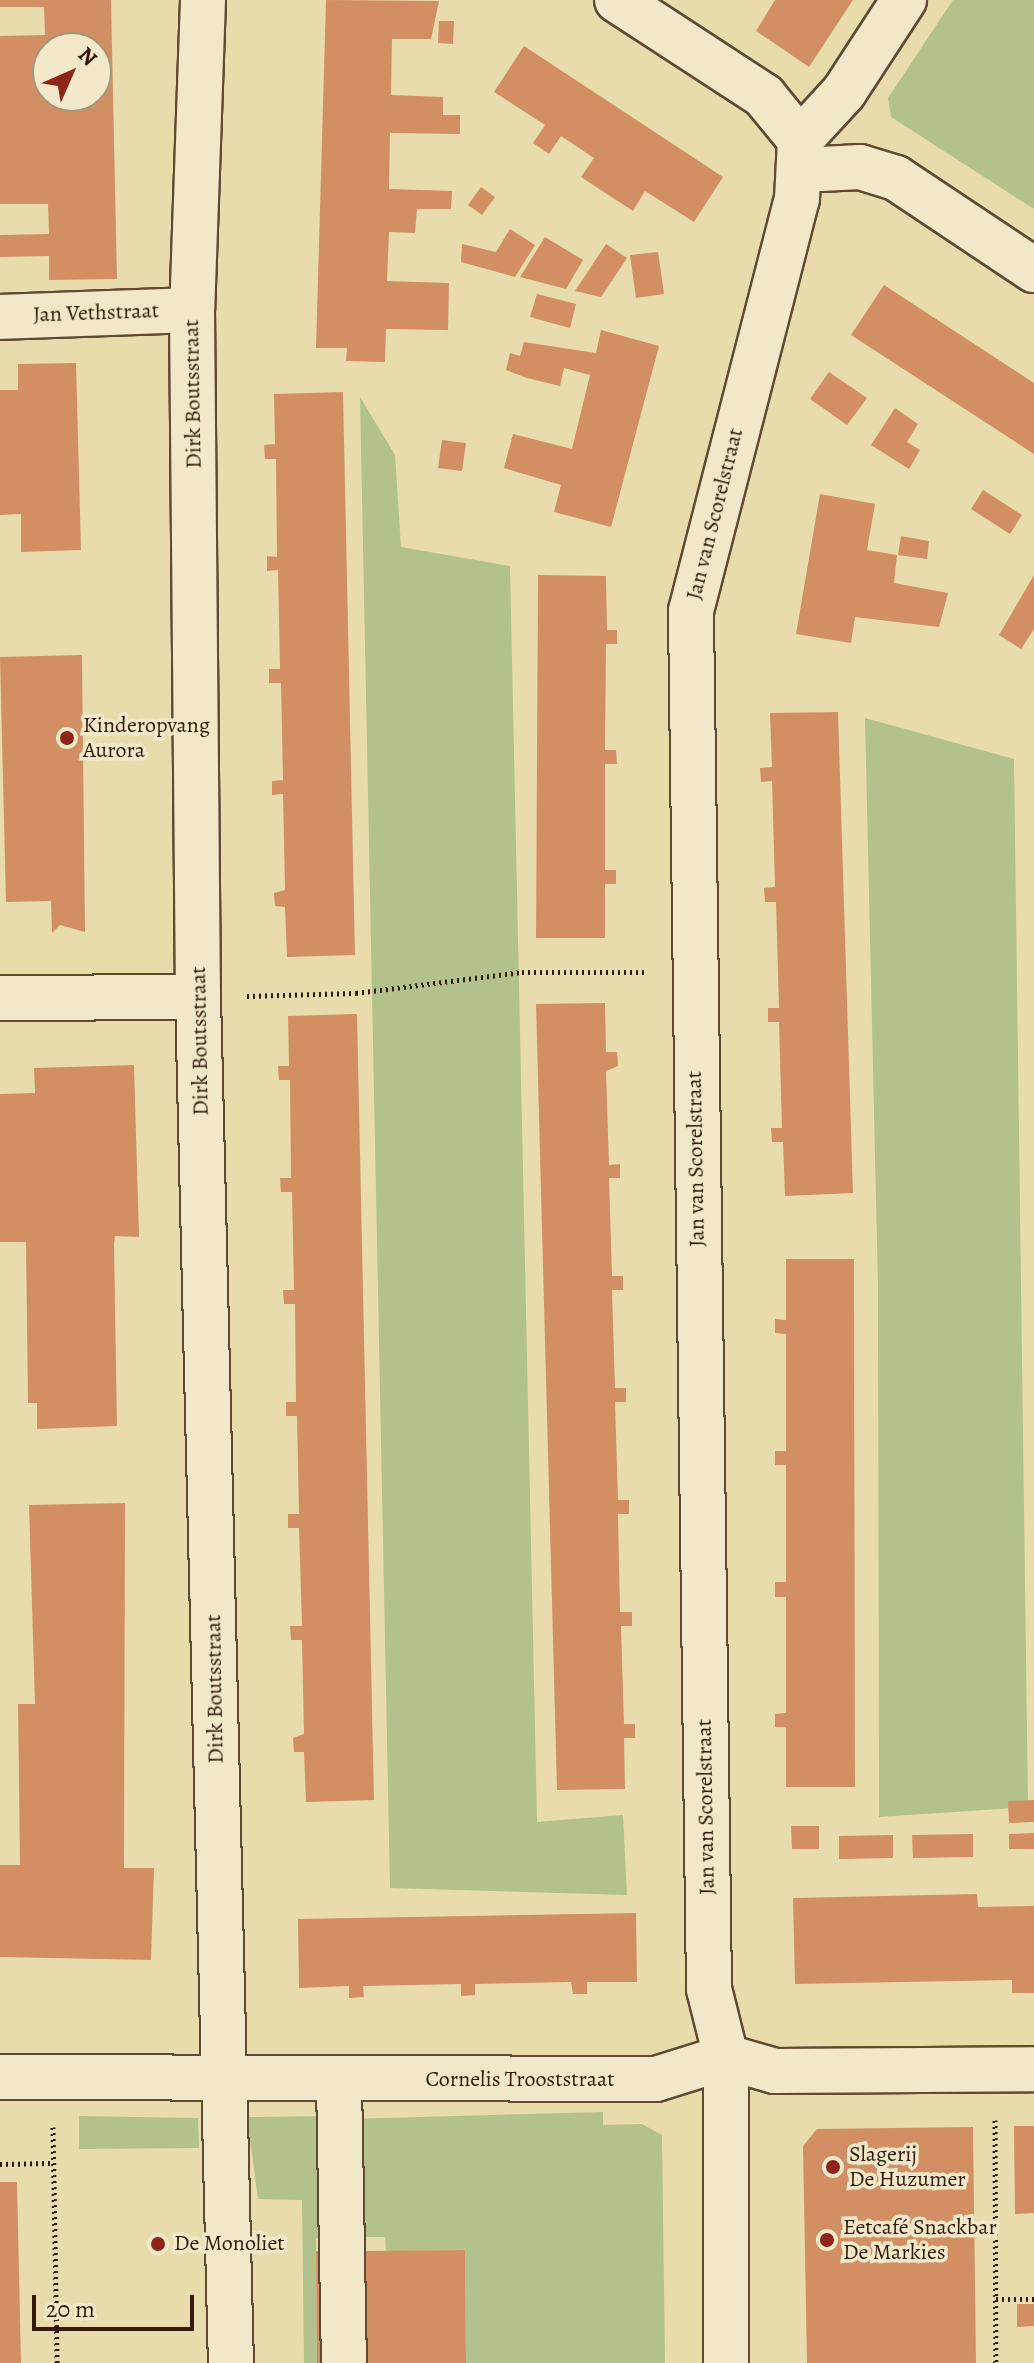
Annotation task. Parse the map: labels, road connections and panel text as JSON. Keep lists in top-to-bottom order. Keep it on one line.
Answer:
{"streets":{"street":["Jan Vethstraat","Dirk Boutsstraat","Jan van Scorelstraat","Cornelis Trooststraat"]},"crossings":[["Jan Vethstraat","Dirk Boutsstraat"],["Dirk Boutsstraat","Cornelis Trooststraat"],["Jan van Scorelstraat","Cornelis Trooststraat"]],"places":["Kinderopvang Aurora","Slagerij De Huzumer","Eetcafé Snackbar De Markies","De Monoliet"],"scale_bar":"20 m","north":"top right"}
